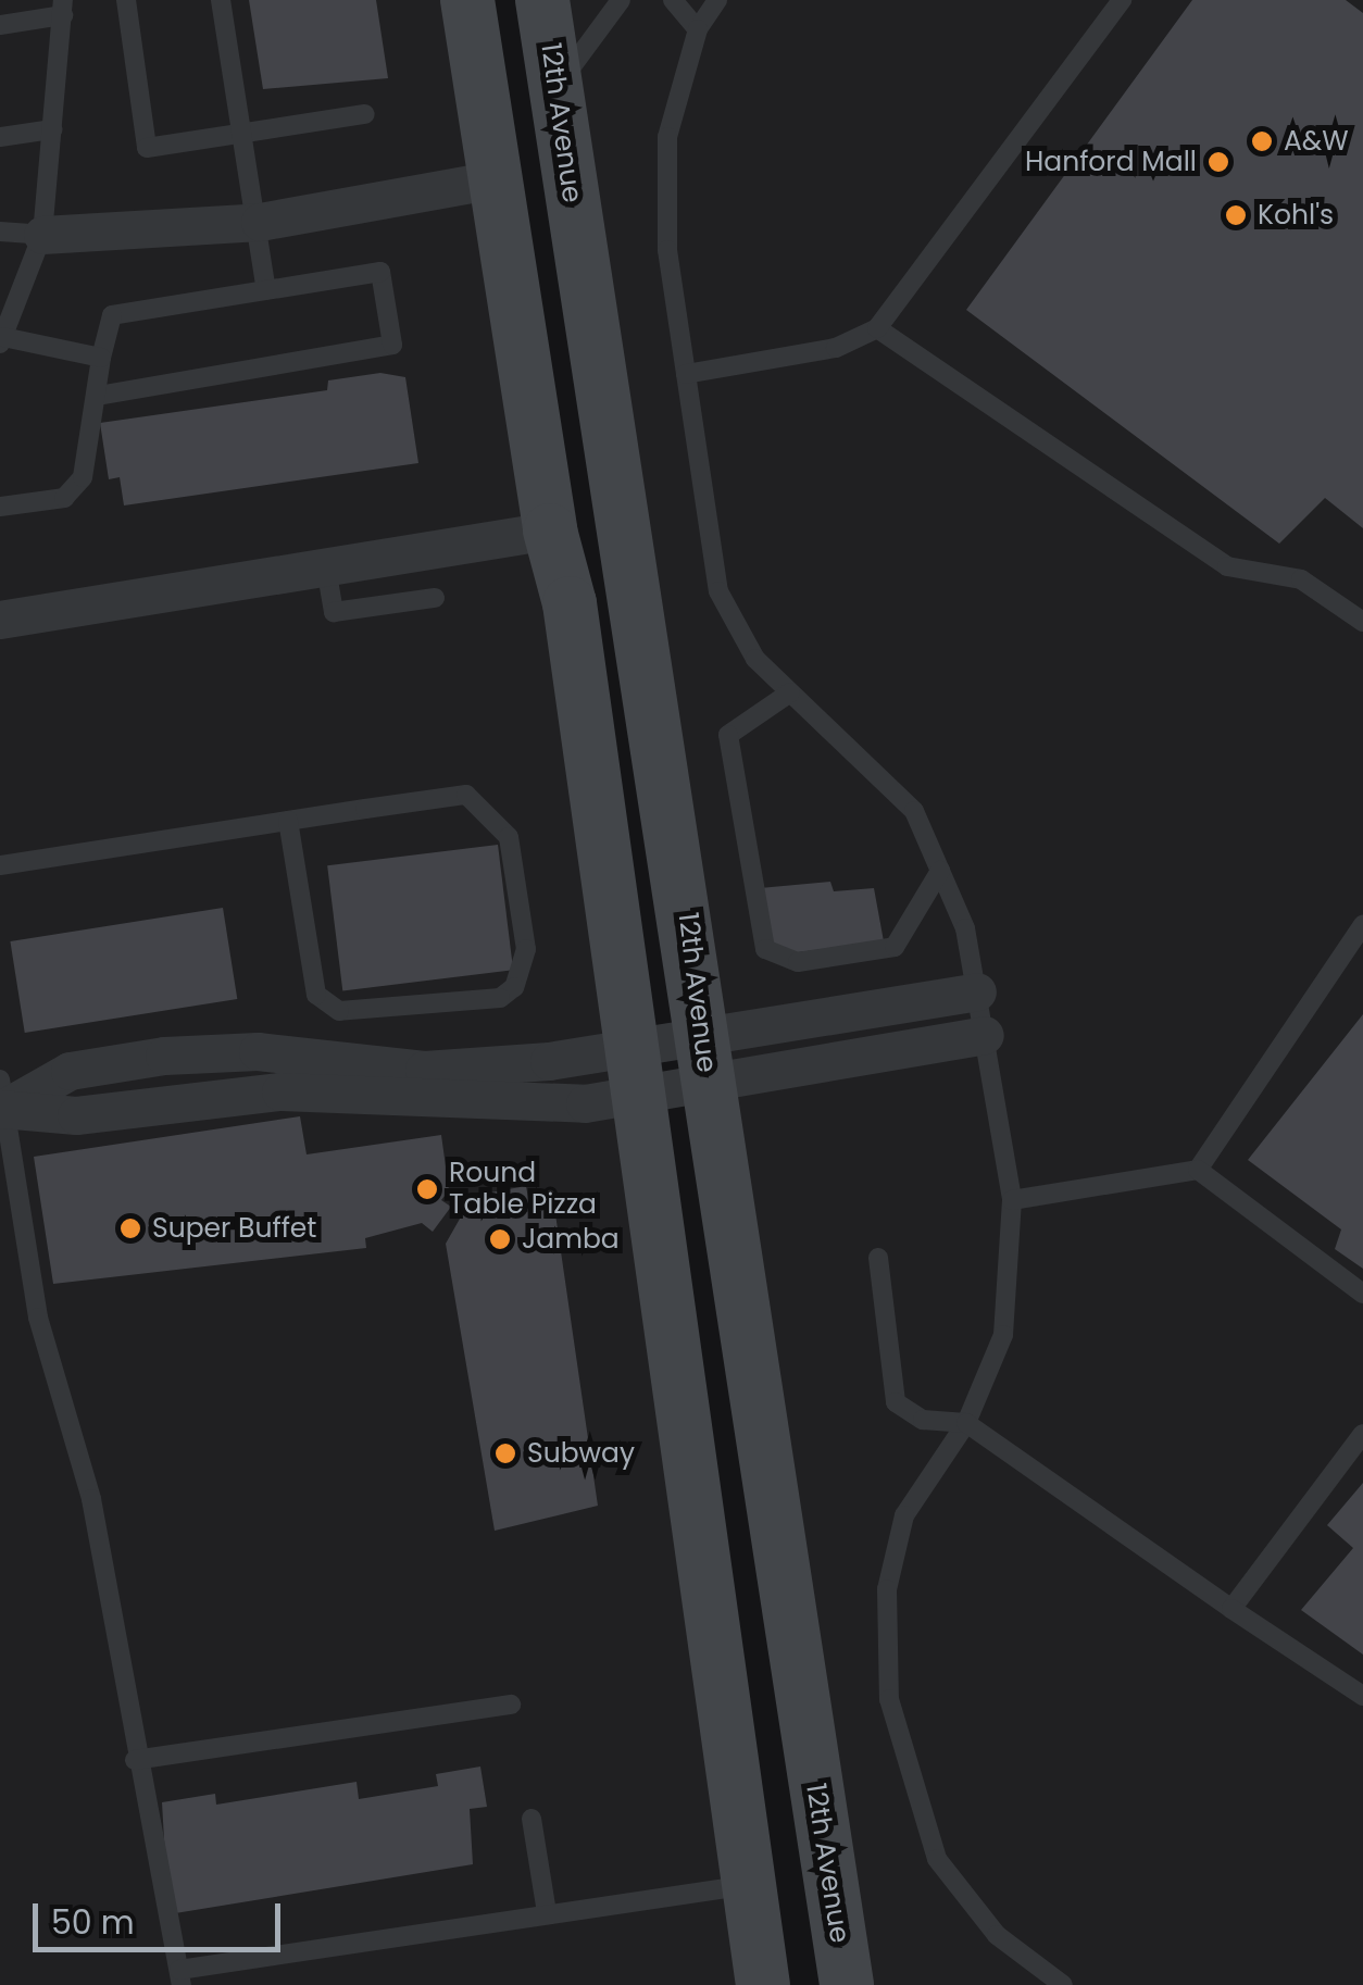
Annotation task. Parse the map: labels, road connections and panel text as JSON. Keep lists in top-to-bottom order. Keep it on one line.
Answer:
{"streets":{"main road":["12th Avenue"]},"places":["A&W","Hanford Mall","Kohl's","Round Table Pizza","Super Buffet","Jamba","Subway"],"scale_bar":"50 m"}
